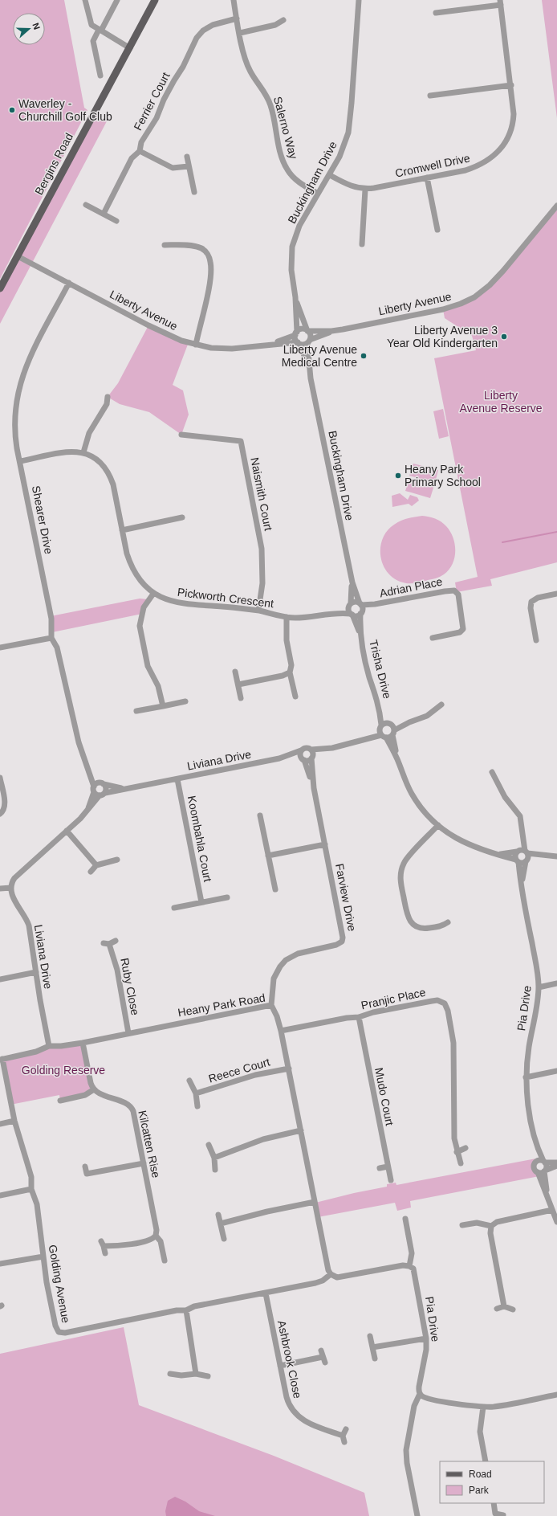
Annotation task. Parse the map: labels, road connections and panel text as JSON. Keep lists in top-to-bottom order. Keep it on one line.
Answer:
{"streets":{"main road":["Bergins Road"],"street":["Ferrier Court","Salerno Way","Cromwell Drive","Buckingham Drive","Liberty Avenue","Naismith Court","Shearer Drive","Adrian Place","Pickworth Crescent","Trisha Drive","Liviana Drive","Koombahla Court","Farview Drive","Ruby Close","Pranjic Place","Heany Park Road","Pia Drive","Reece Court","Mudo Court","Kilcatten Rise","Golding Avenue","Ashbrook Close"]},"crossings":[["Ferrier Court","Salerno Way"],["Salerno Way","Buckingham Drive"],["Bergins Road","Liberty Avenue"],["Cromwell Drive","Buckingham Drive"],["Buckingham Drive","Liberty Avenue"],["Buckingham Drive","Adrian Place"],["Buckingham Drive","Pickworth Crescent"],["Buckingham Drive","Trisha Drive"],["Liberty Avenue","Shearer Drive"],["Naismith Court","Pickworth Crescent"],["Shearer Drive","Liviana Drive"],["Adrian Place","Pickworth Crescent"],["Adrian Place","Trisha Drive"],["Pickworth Crescent","Trisha Drive"],["Liviana Drive","Koombahla Court"],["Liviana Drive","Farview Drive"],["Liviana Drive","Heany Park Road"],["Farview Drive","Heany Park Road"],["Ruby Close","Heany Park Road"],["Pranjic Place","Heany Park Road"],["Pranjic Place","Mudo Court"],["Heany Park Road","Reece Court"],["Heany Park Road","Golding Avenue"],["Golding Avenue","Ashbrook Close"]],"parks":["Liberty Avenue Reserve","Golding Reserve"],"places":["Waverley - Churchill Golf Club","Liberty Avenue 3 Year Old Kindergarten","Liberty Avenue Medical Centre","Heany Park Primary School"],"legend":["Road","Park"],"north":"right"}
